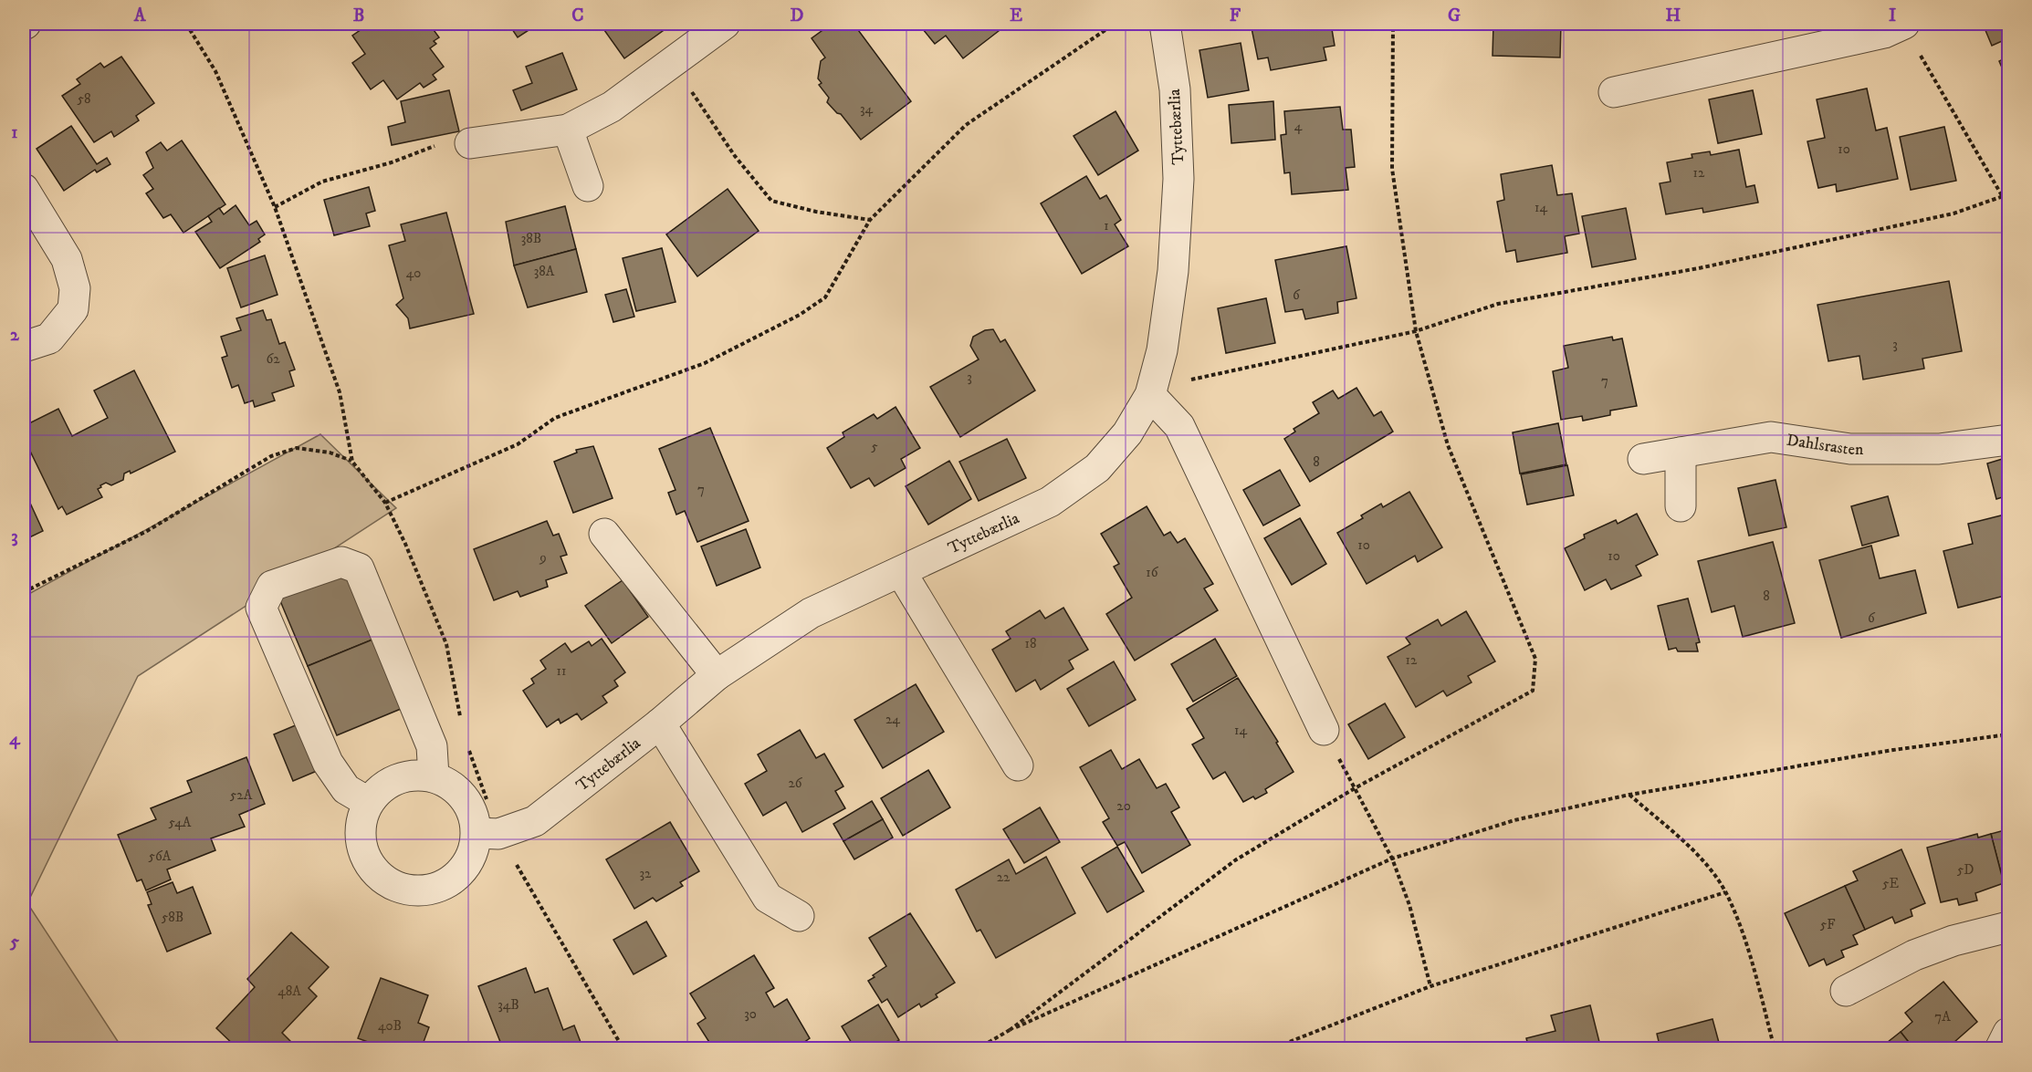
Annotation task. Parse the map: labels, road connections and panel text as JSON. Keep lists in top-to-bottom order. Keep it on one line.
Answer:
{"streets":{"street":["Tyttebærlia","Dahlsrasten"]},"house_numbers":["58","34","4","10","12","14","1","38B","38A","40","6","3","62","3","7","5","8","7","10","10","9","16","8","6","18","12","11","24","14","26","52A","20","54A","56A","5D","32","22","5E","58B","5F","48A","34B","30","7A","40B"],"grid":{"columns":["A","B","C","D","E","F","G","H","I"],"rows":["1","2","3","4","5"]}}
